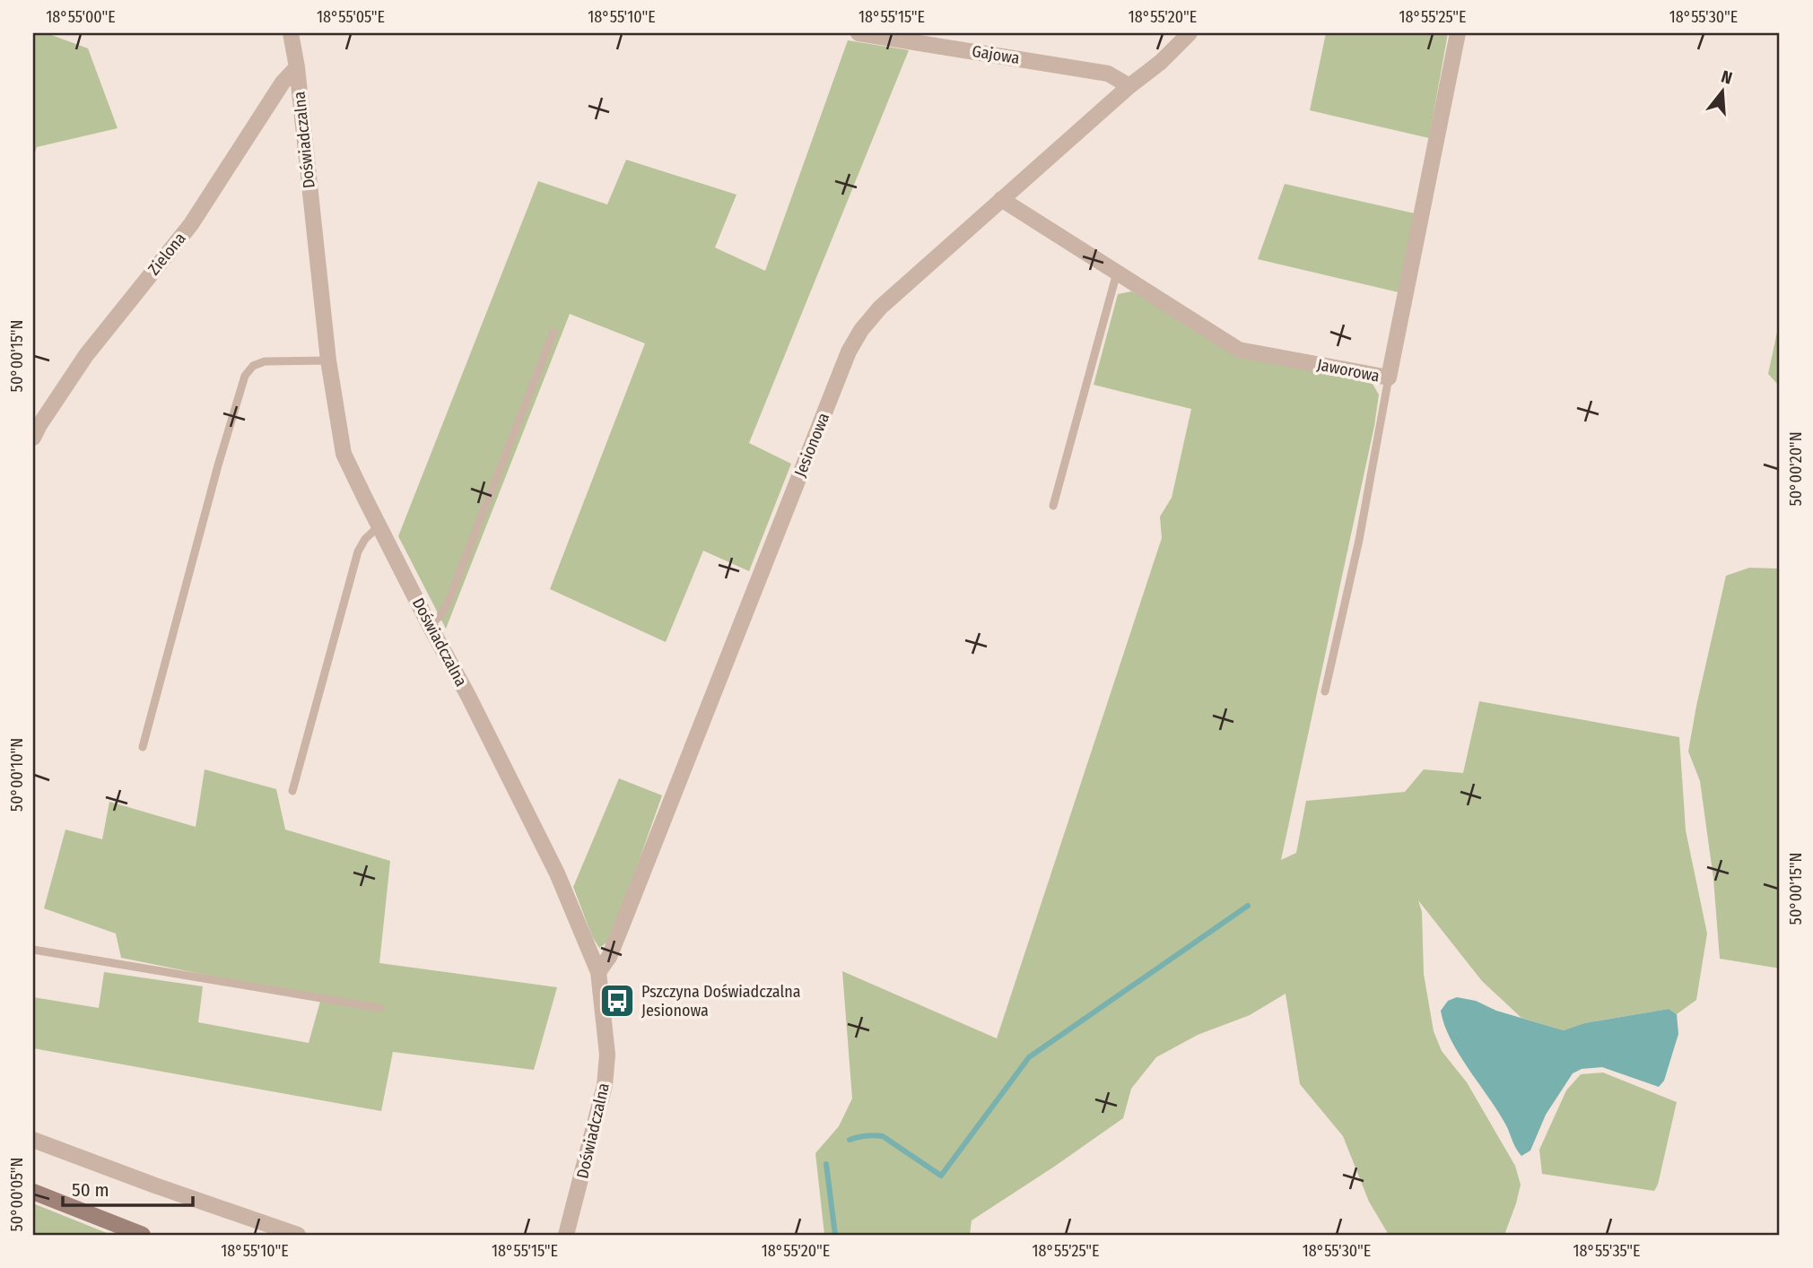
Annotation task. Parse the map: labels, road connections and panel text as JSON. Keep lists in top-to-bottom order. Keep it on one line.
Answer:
{"streets":{"street":["Gajowa","Doświadczalna","Zielona","Jaworowa","Jesionowa"]},"crossings":[["Gajowa","Jesionowa"],["Doświadczalna","Zielona"],["Doświadczalna","Jesionowa"],["Jaworowa","Jesionowa"]],"places":{"bus stop":["Pszczyna Doświadczalna Jesionowa"]},"scale_bar":"50 m","north":"top","coordinates":["18°55'00\"E","18°55'05\"E","18°55'10\"E","18°55'15\"E","18°55'20\"E","18°55'25\"E","18°55'30\"E","50°00'15\"N","50°00'20\"N","50°00'10\"N","50°00'05\"N","18°55'35\"E"]}
